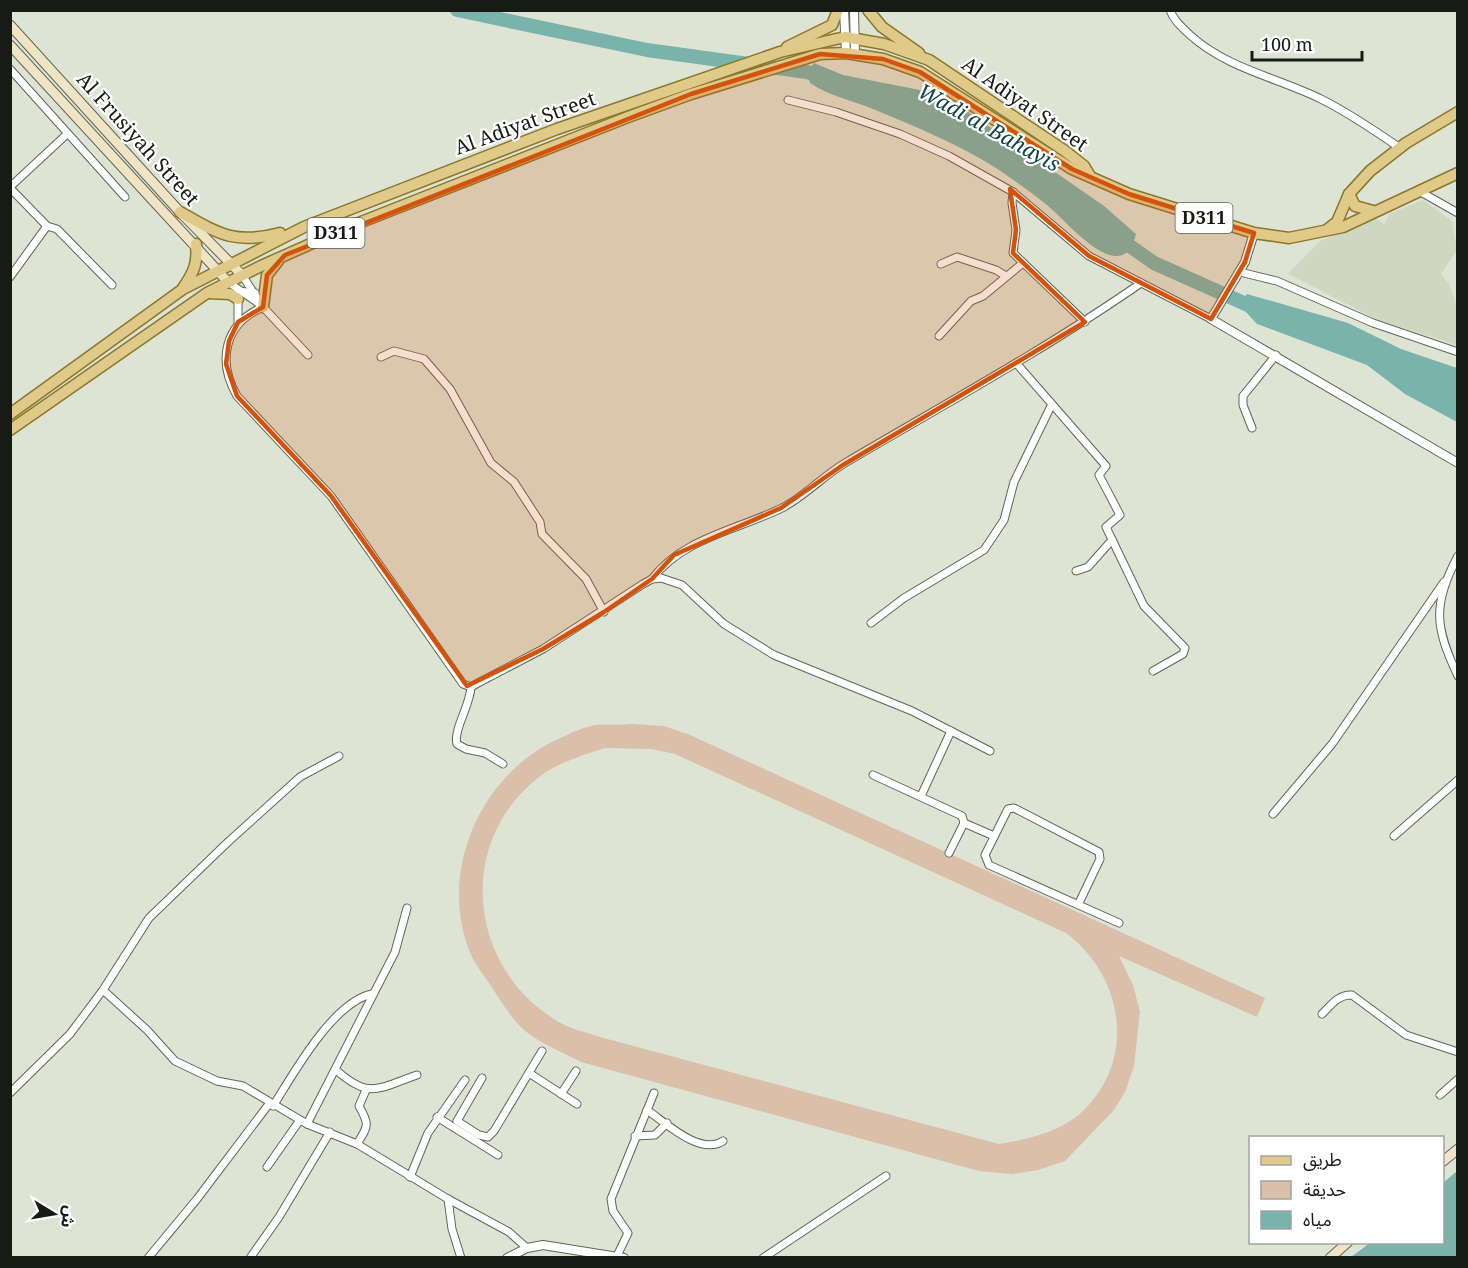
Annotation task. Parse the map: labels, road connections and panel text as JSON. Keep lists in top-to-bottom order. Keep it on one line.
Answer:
{"streets":{"main road":["Al Adiyat Street","Al Frusiyah Street","D311"]},"crossings":[["Al Adiyat Street","Al Frusiyah Street"],["Al Adiyat Street","D311"]],"water":["Wadi al Bahayis"],"legend":["طريق","حديقة","مياه"],"scale_bar":"100 m","north":"right"}
